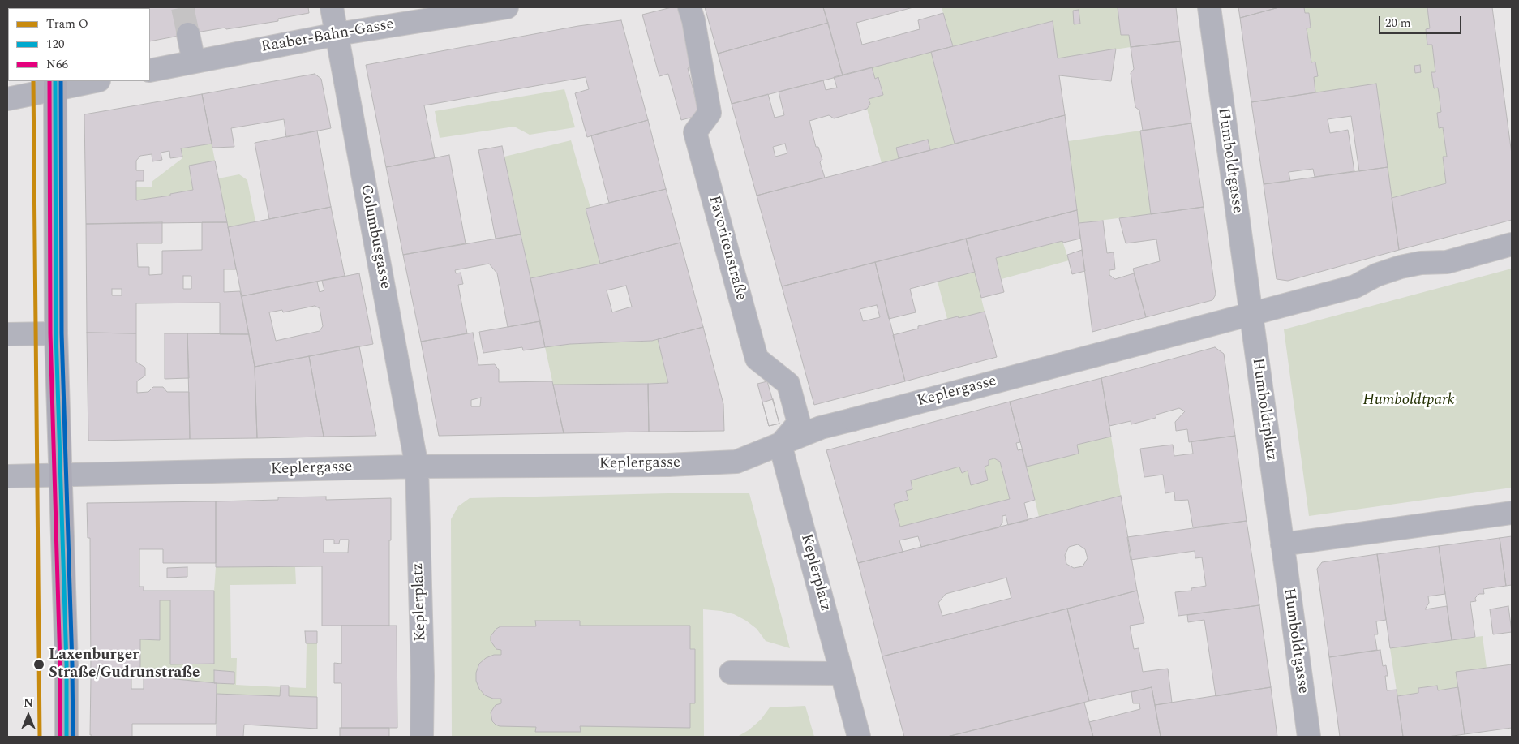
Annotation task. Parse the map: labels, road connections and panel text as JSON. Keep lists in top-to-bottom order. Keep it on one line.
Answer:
{"streets":{"street":["Raaber-Bahn-Gasse","Humboldtgasse","Columbusgasse","Favoritenstraße","Keplergasse","Humboldtplatz","Keplerplatz"]},"crossings":[["Raaber-Bahn-Gasse","Columbusgasse"],["Humboldtgasse","Keplergasse"],["Humboldtgasse","Humboldtplatz"],["Columbusgasse","Keplergasse"],["Columbusgasse","Keplerplatz"],["Favoritenstraße","Keplergasse"],["Favoritenstraße","Keplerplatz"],["Keplergasse","Humboldtplatz"],["Keplergasse","Keplerplatz"]],"parks":["Humboldtpark"],"places":["Laxenburger Straße/Gudrunstraße"],"lines":["tram line O","transit line 120","transit line N66"],"legend":["Tram O","120","N66"],"scale_bar":"20 m","north":"top"}
